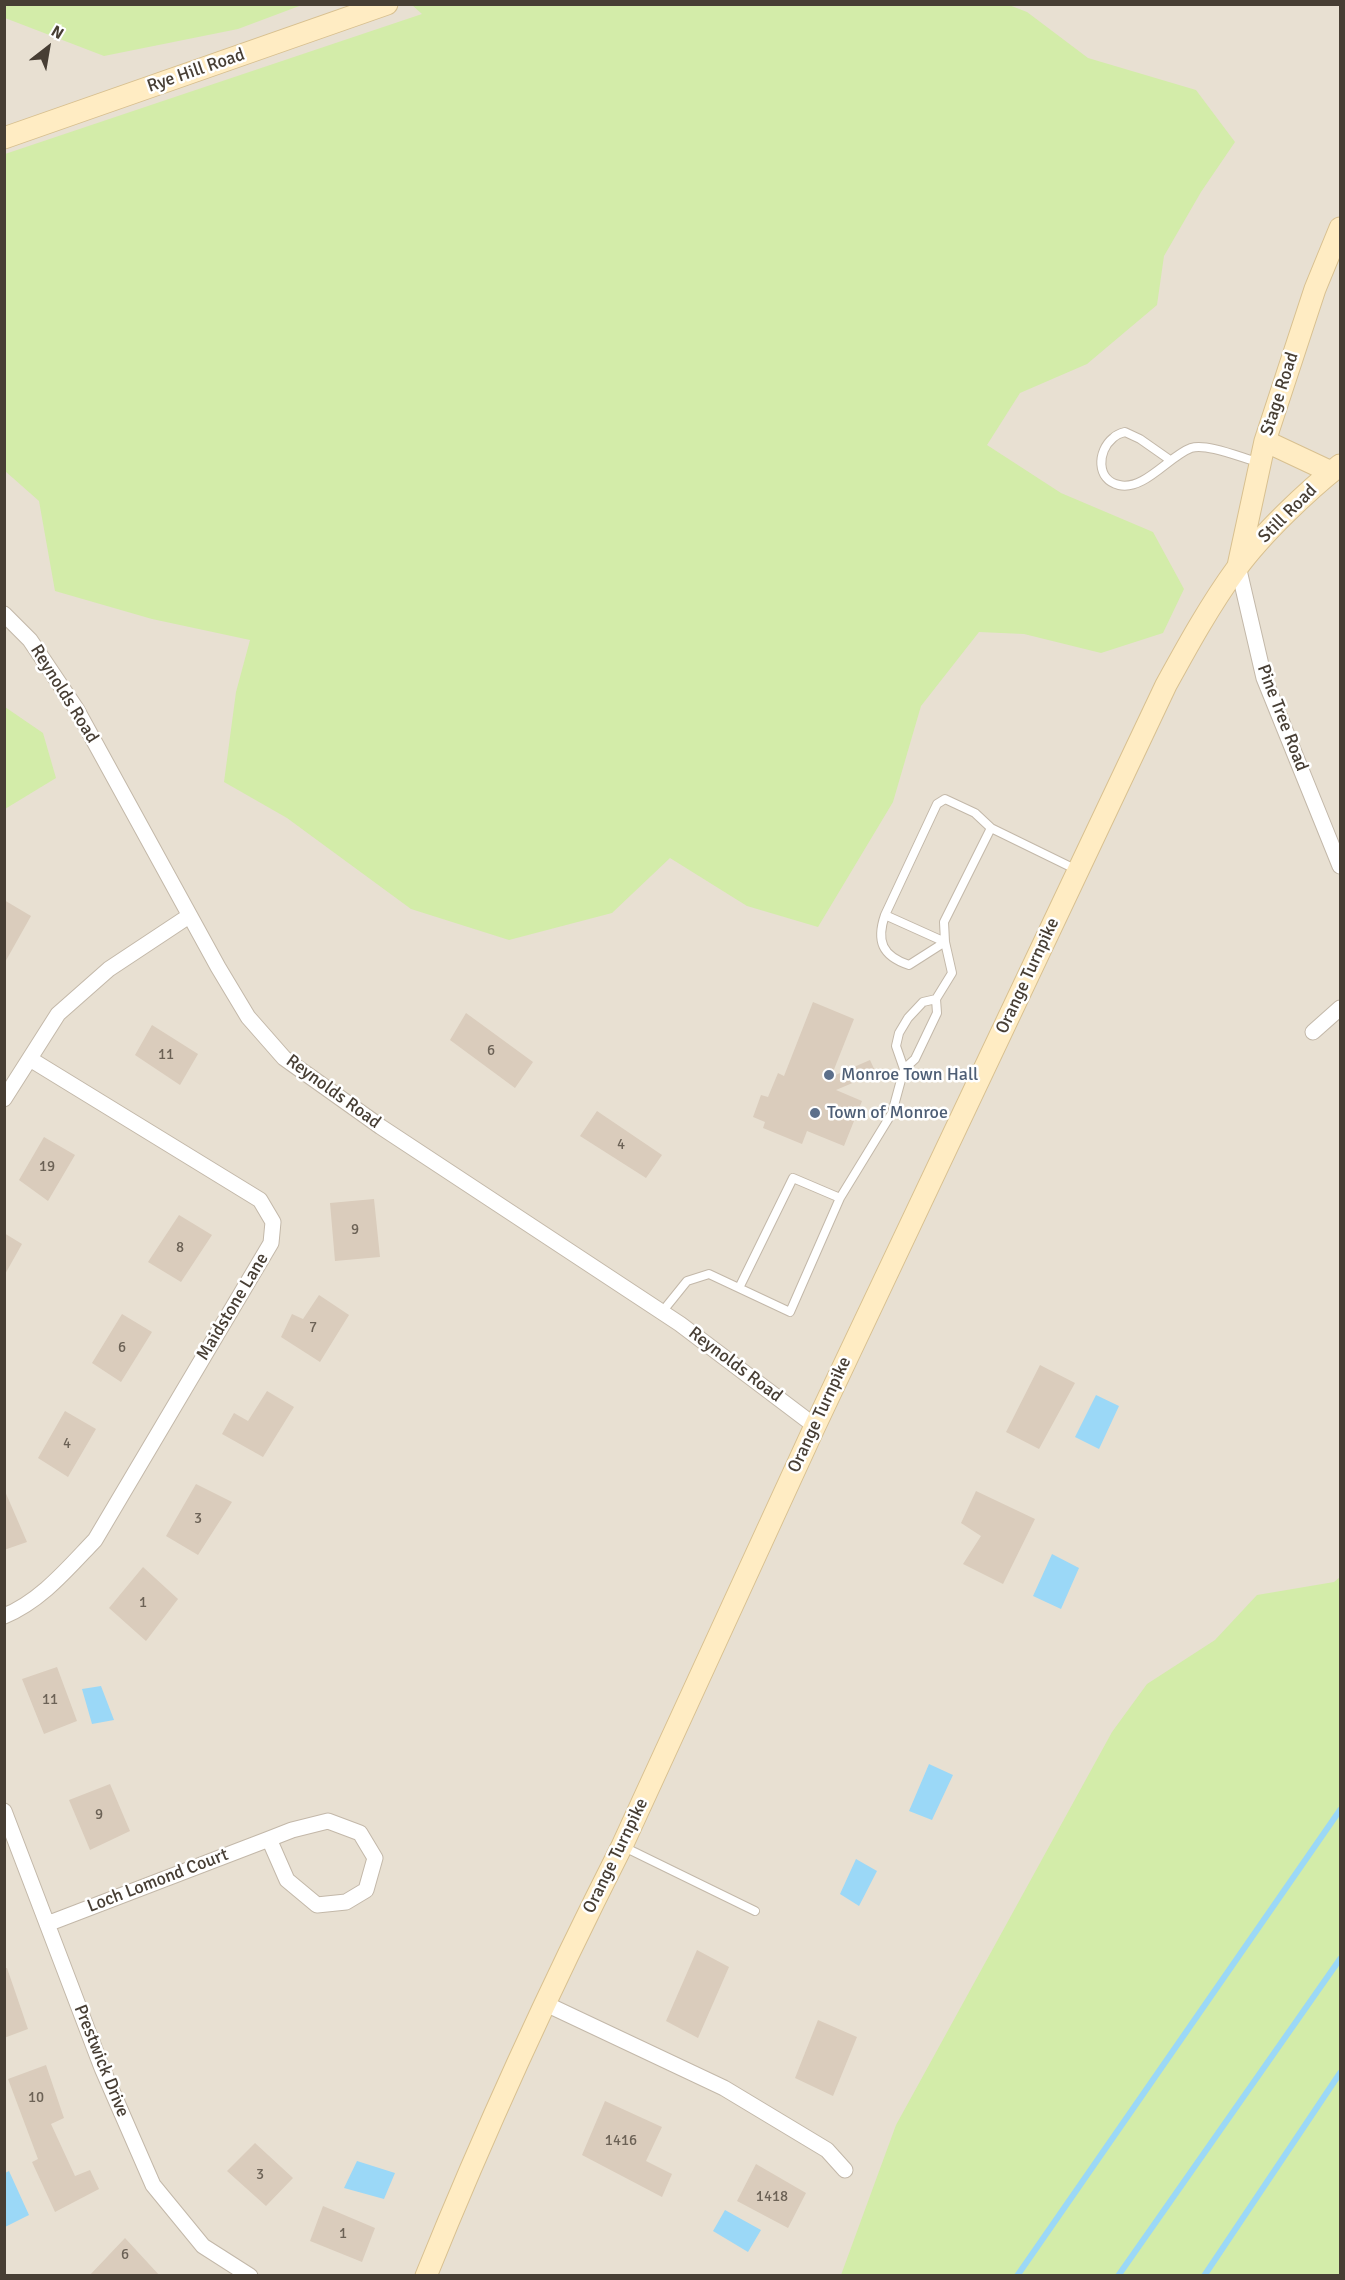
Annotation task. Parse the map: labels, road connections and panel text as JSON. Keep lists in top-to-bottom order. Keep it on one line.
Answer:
{"streets":{"main road":["Rye Hill Road","Stage Road","Still Road","Orange Turnpike"],"street":["Reynolds Road","Pine Tree Road","Maidstone Lane","Loch Lomond Court","Prestwick Drive"]},"crossings":[["Stage Road","Still Road"],["Stage Road","Pine Tree Road"],["Stage Road","Orange Turnpike"],["Still Road","Pine Tree Road"],["Still Road","Orange Turnpike"],["Reynolds Road","Orange Turnpike"],["Pine Tree Road","Orange Turnpike"],["Loch Lomond Court","Prestwick Drive"]],"places":["Monroe Town Hall","Town of Monroe"],"house_numbers":["6","11","4","19","9","8","7","6","4","3","1","11","9","10","1416","3","1418","1","6"],"north":"top right"}
